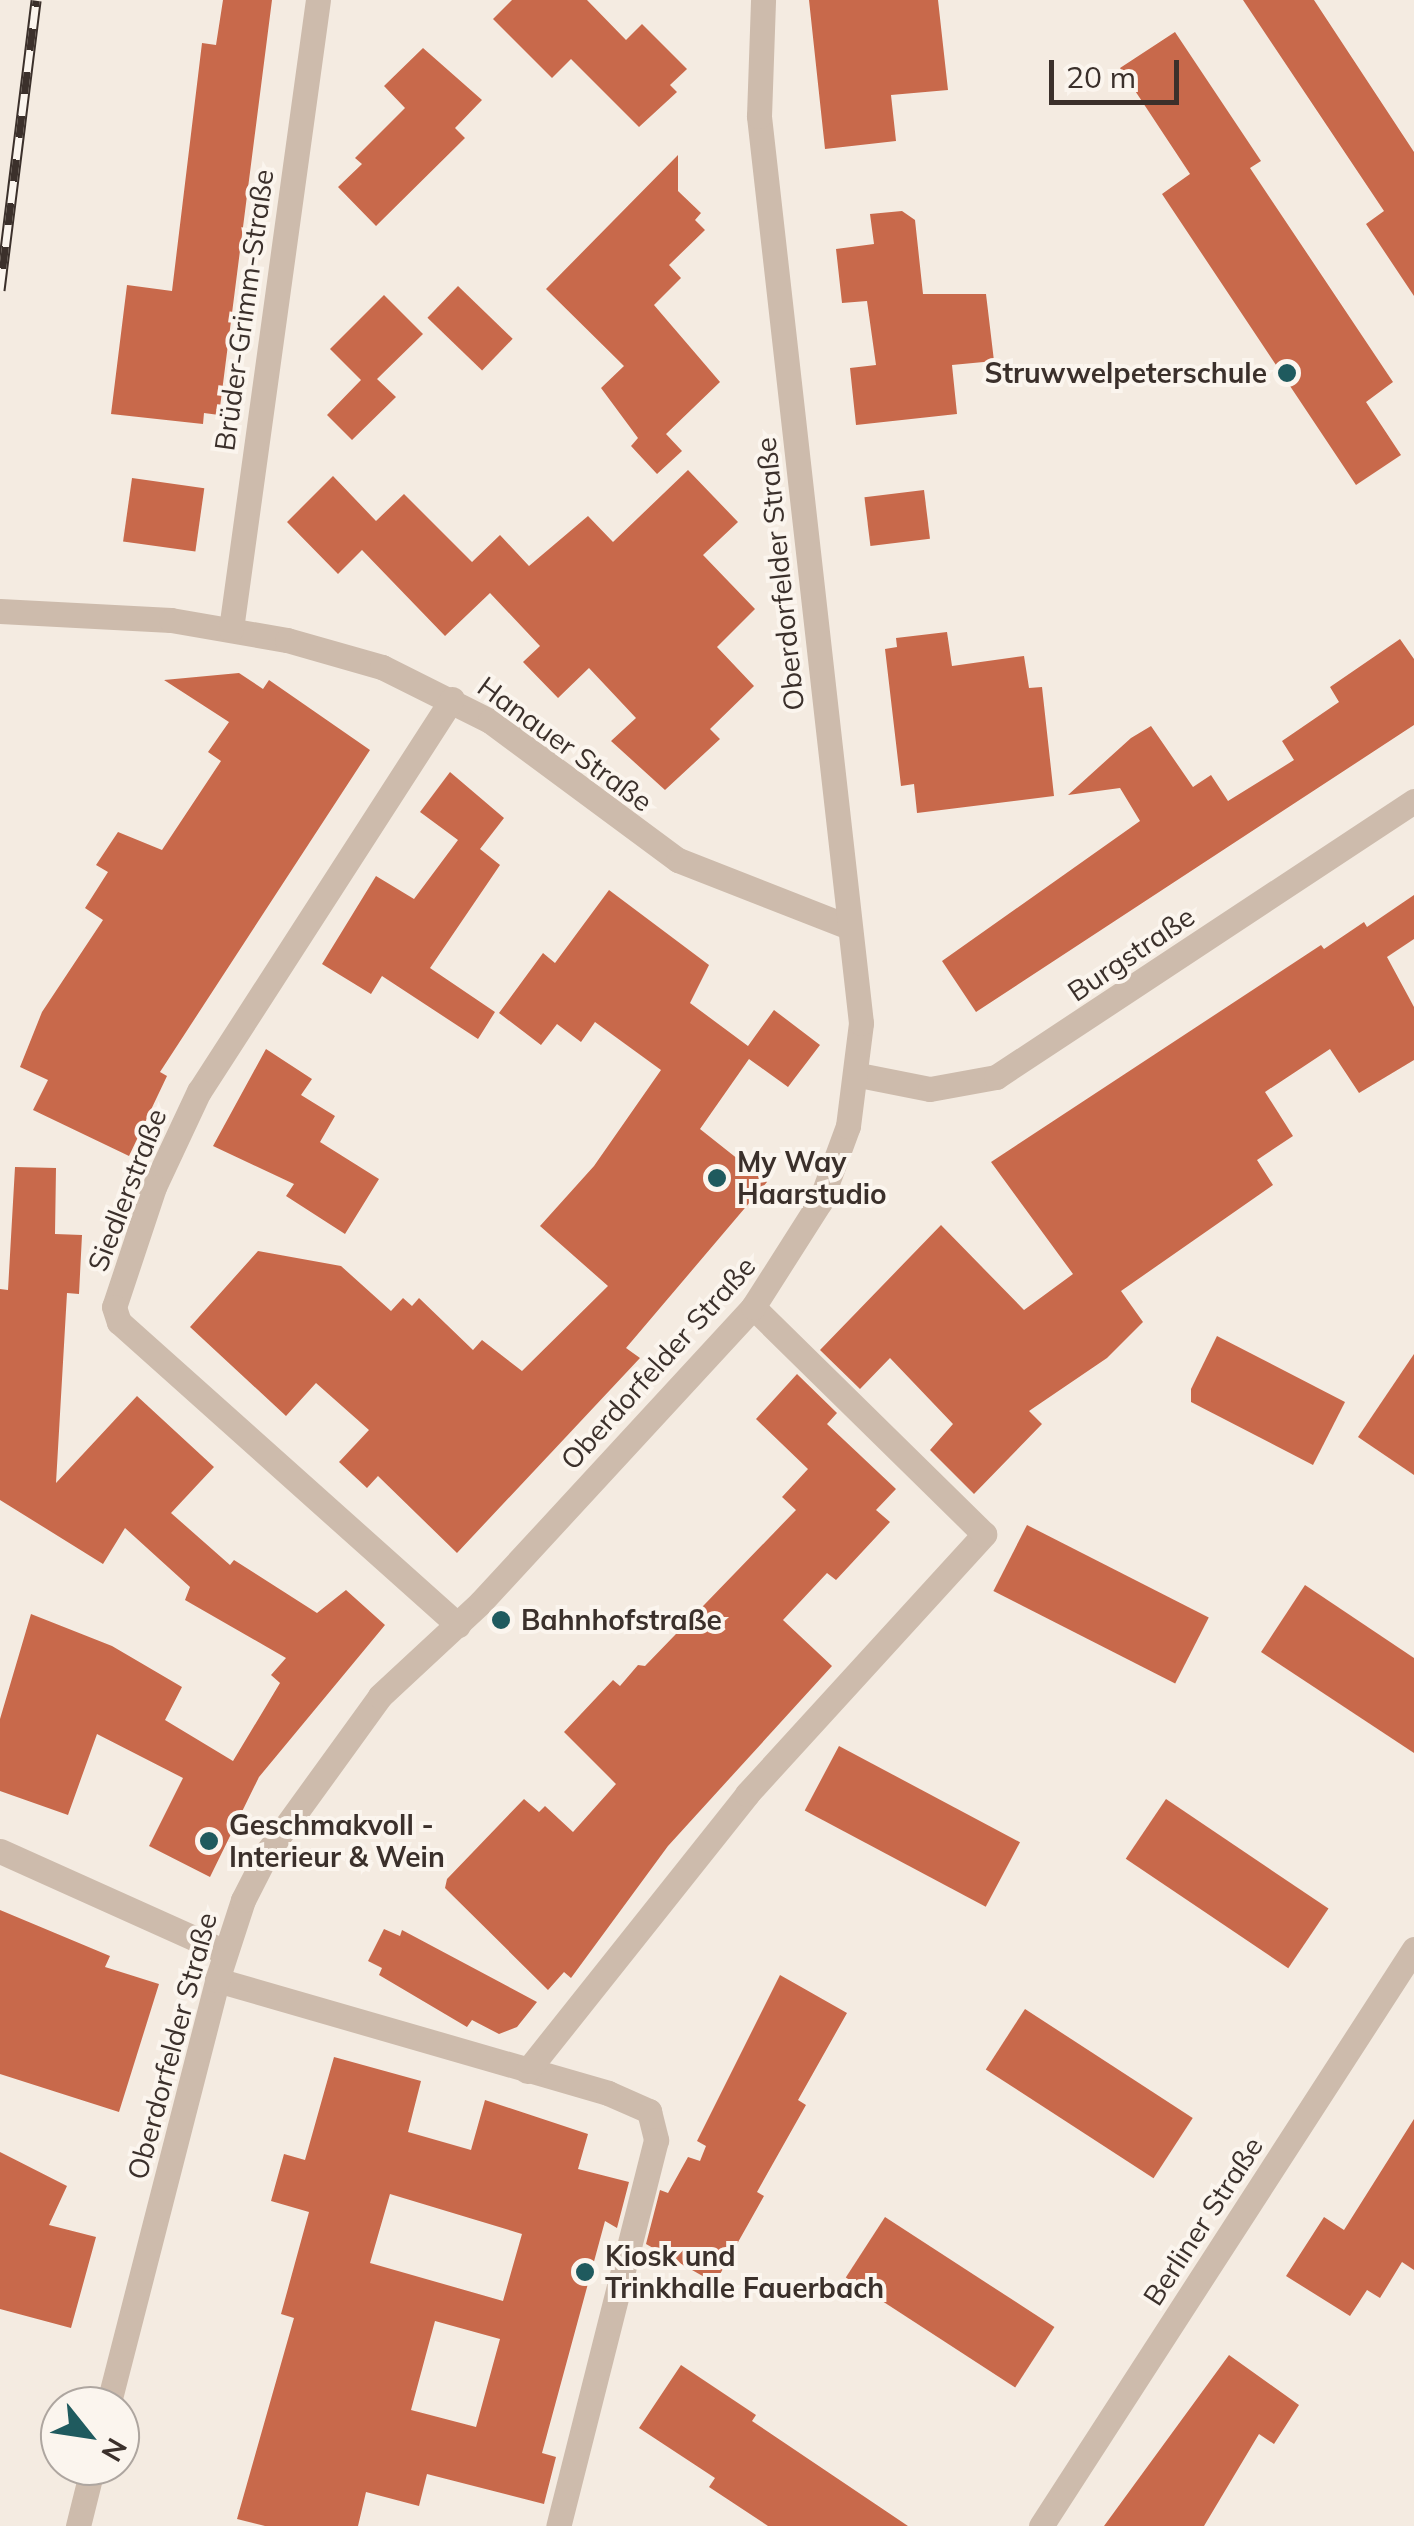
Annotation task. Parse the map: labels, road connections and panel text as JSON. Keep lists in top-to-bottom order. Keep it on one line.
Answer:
{"streets":{"street":["Brüder-Grimm-Straße","Oberdorfelder Straße","Hanauer Straße","Burgstraße","Siedlerstraße","Berliner Straße"]},"crossings":[["Brüder-Grimm-Straße","Hanauer Straße"],["Oberdorfelder Straße","Hanauer Straße"],["Oberdorfelder Straße","Burgstraße"],["Oberdorfelder Straße","Siedlerstraße"],["Hanauer Straße","Siedlerstraße"]],"places":["Struwwelpeterschule","My Way Haarstudio","Bahnhofstraße","Geschmakvoll - Interieur & Wein","Kiosk und Trinkhalle Fauerbach"],"scale_bar":"20 m","north":"bottom right"}
